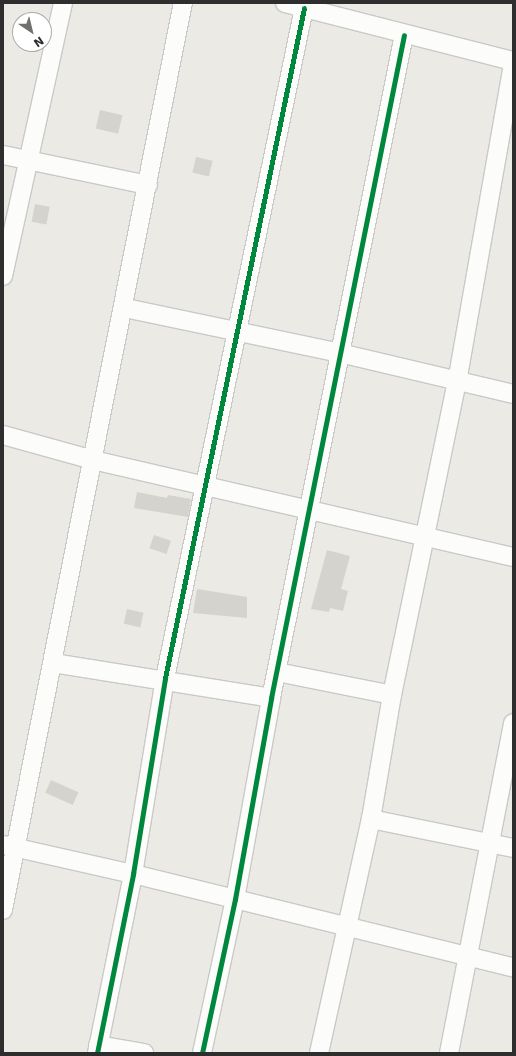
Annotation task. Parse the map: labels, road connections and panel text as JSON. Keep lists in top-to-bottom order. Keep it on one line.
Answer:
{"north":"bottom right"}
